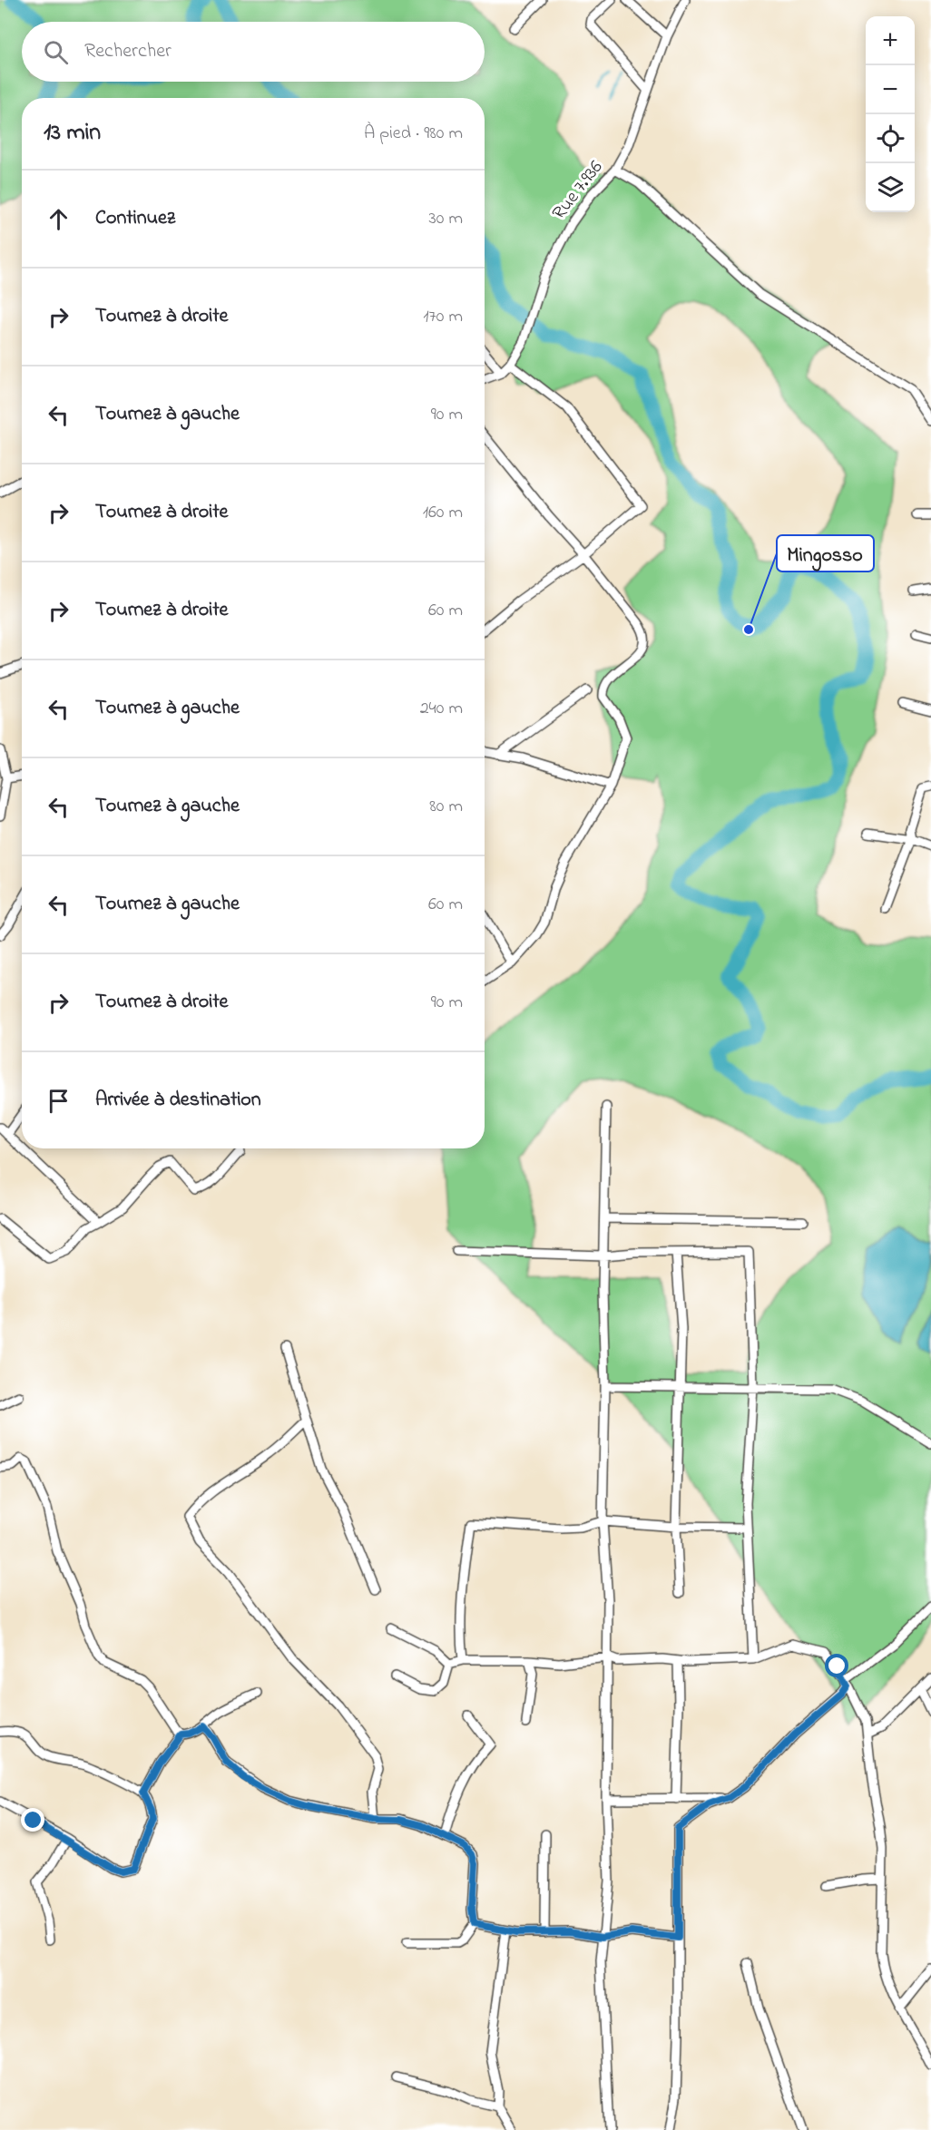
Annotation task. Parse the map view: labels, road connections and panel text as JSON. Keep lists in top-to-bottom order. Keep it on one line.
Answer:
{"streets":{"street":["Rue 7.936"]},"places":["Mingosso"],"page":{"map_buttons":["+","−"],"search":"Rechercher","heading":["13 min","À pied · 980 m"],"list":[["Continuez","30 m"],["Tournez à droite","170 m"],["Tournez à gauche","90 m"],["Tournez à droite","160 m"],["Tournez à droite","60 m"],["Tournez à gauche","240 m"],["Tournez à gauche","80 m"],["Tournez à gauche","60 m"],["Tournez à droite","90 m"],"Arrivée à destination"]}}
